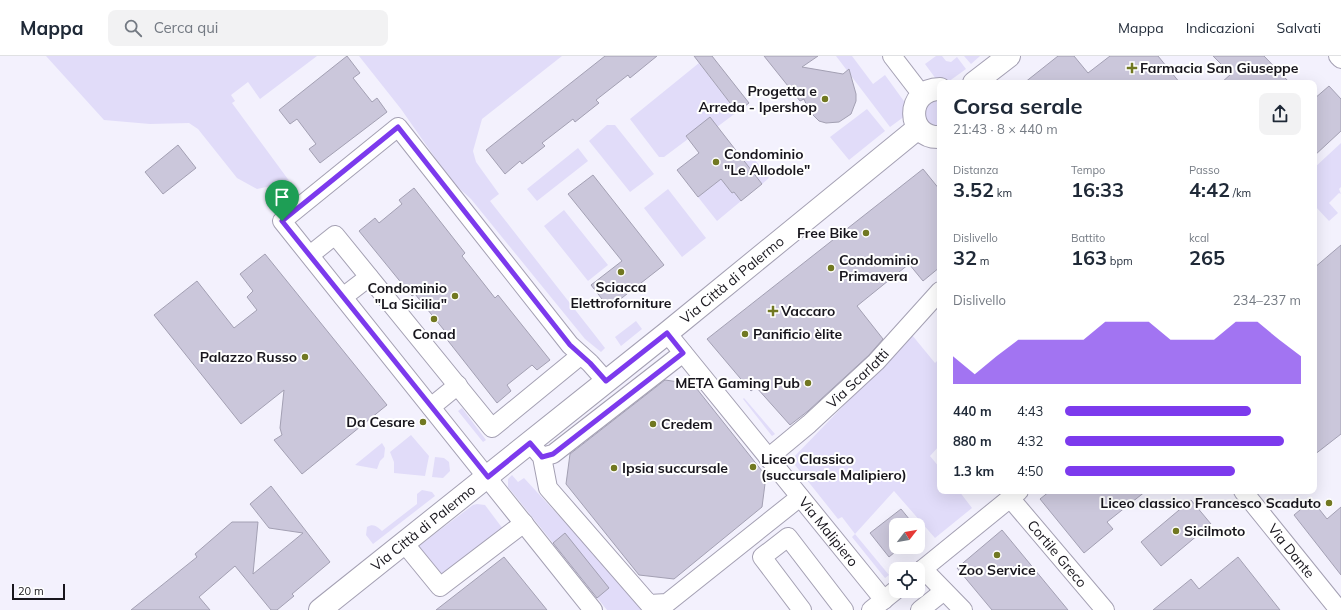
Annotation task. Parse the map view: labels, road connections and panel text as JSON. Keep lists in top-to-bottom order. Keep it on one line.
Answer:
{"streets":{"main road":["Via Città di Palermo"],"street":["Via Scarlatti","Via Malipiero","Via Dante","Cortile Greco"]},"crossings":[["Via Città di Palermo","Via Malipiero"],["Via Scarlatti","Via Malipiero"]],"places":{"health":["Farmacia San Giuseppe","Vaccaro"],"other":["Progetta e Arreda - Ipershop","Condominio \"Le Allodole\"","Free Bike","Condominio Primavera","Sciacca Elettroforniture","Condominio \"La Sicilia\"","Conad","Panificio èlite","Palazzo Russo","META Gaming Pub","Da Cesare","Credem","Liceo Classico (succursale Malipiero)","Ipsia succursale","Liceo classico Francesco Scaduto","Sicilmoto","Zoo Service"]},"scale_bar":"20 m","north":"top right","page":{"header":"Mappa","search":"Cerca qui","nav":["Mappa","Indicazioni","Salvati"],"heading":["Corsa serale","21:43 · 8 × 440 m"],"stats":[["Distanza","3.52 km"],["Tempo","16:33"],["Passo","4:42 /km"],["Dislivello","32 m"],["Battito","163 bpm"],["kcal","265"]],"chart":["Dislivello","234–237 m"],"list":[{"name":"440 m","note":"4:43"},{"name":"880 m","note":"4:32"},{"name":"1.3 km","note":"4:50"}],"scale":"20 m"}}
